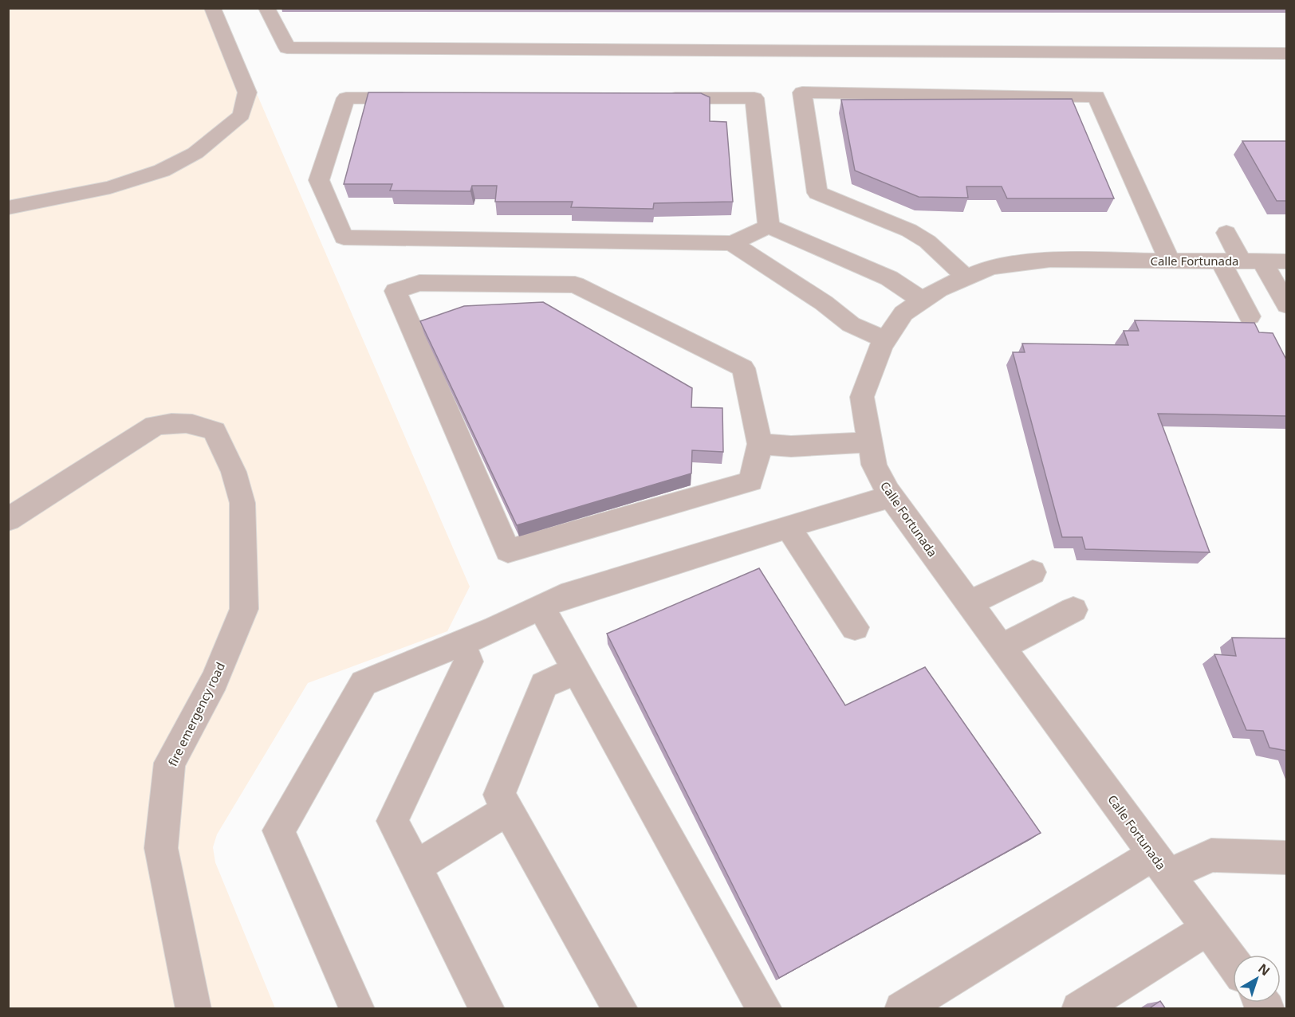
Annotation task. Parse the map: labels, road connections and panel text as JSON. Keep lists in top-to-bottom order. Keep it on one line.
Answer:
{"streets":{"street":["Calle Fortunada","fire emergency road"]},"north":"top right"}
